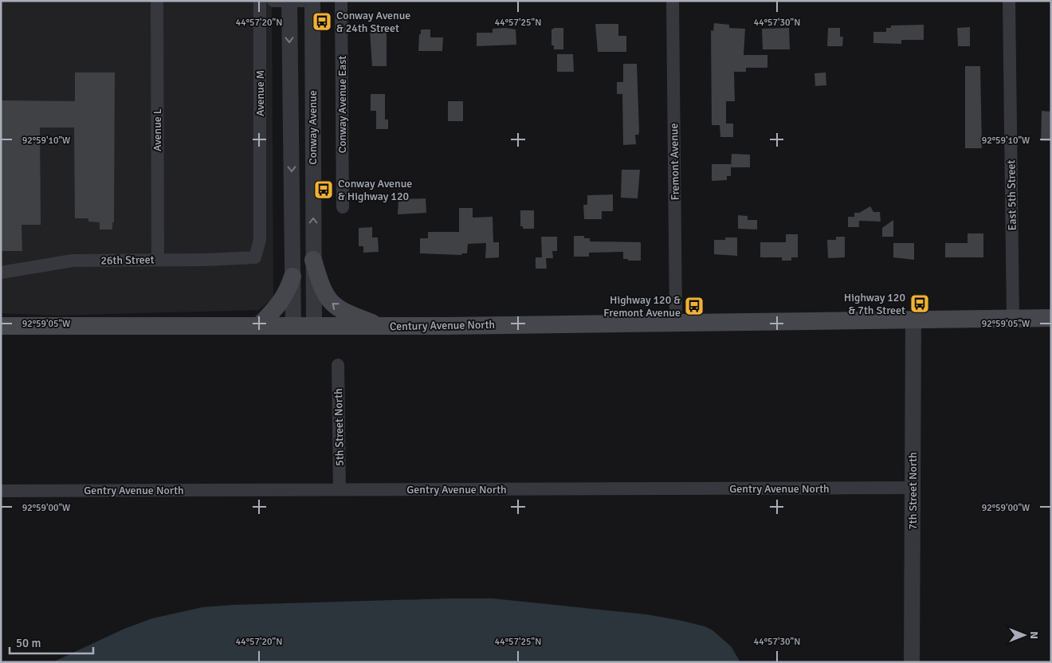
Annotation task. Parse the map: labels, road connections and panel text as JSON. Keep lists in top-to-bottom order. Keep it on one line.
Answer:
{"streets":{"main road":["Century Avenue North"],"street":["Avenue M","Conway Avenue East","Conway Avenue","Avenue L","Fremont Avenue","East 5th Street","26th Street","5th Street North","Gentry Avenue North","7th Street North"]},"crossings":[["Avenue M","26th Street"],["Conway Avenue","Century Avenue North"],["Avenue L","26th Street"],["Fremont Avenue","Century Avenue North"],["East 5th Street","Century Avenue North"],["Century Avenue North","7th Street North"],["5th Street North","Gentry Avenue North"],["Gentry Avenue North","7th Street North"]],"places":{"bus stop":["Conway Avenue & 24th Street","Conway Avenue & Highway 120","Highway 120 & 7th Street","Highway 120 & Fremont Avenue"]},"scale_bar":"50 m","north":"right","coordinates":["44°57'20\"N","44°57'25\"N","44°57'30\"N","92°59'10\"W","92°59'05\"W","92°59'00\"W"]}
